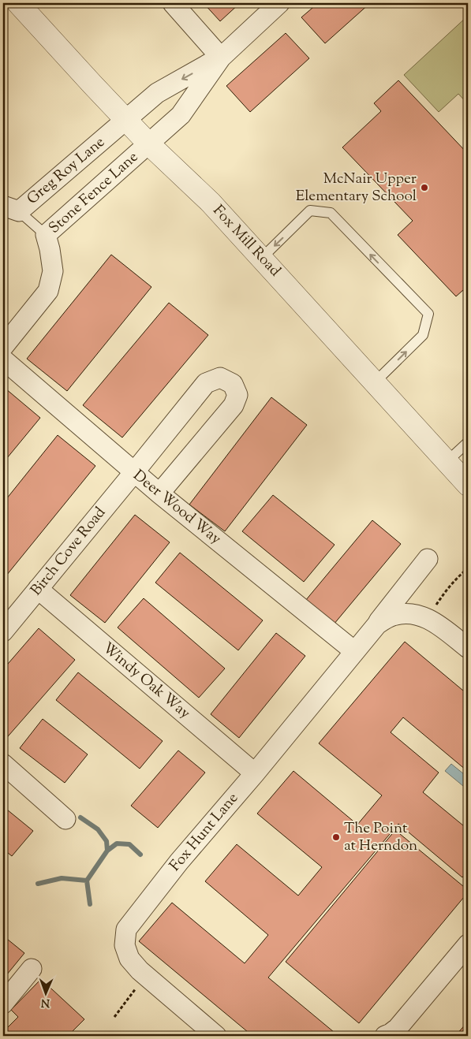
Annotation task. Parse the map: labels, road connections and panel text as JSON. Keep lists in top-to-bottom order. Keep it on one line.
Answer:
{"streets":{"street":["Greg Roy Lane","Stone Fence Lane","Fox Mill Road","Deer Wood Way","Birch Cove Road","Windy Oak Way","Fox Hunt Lane"]},"crossings":[["Greg Roy Lane","Stone Fence Lane"],["Greg Roy Lane","Fox Mill Road"],["Stone Fence Lane","Fox Mill Road"],["Deer Wood Way","Birch Cove Road"],["Deer Wood Way","Fox Hunt Lane"],["Birch Cove Road","Windy Oak Way"],["Windy Oak Way","Fox Hunt Lane"]],"one_way":["Greg Roy Lane"],"places":["McNair Upper Elementary School","The Point at Herndon"],"north":"bottom"}
